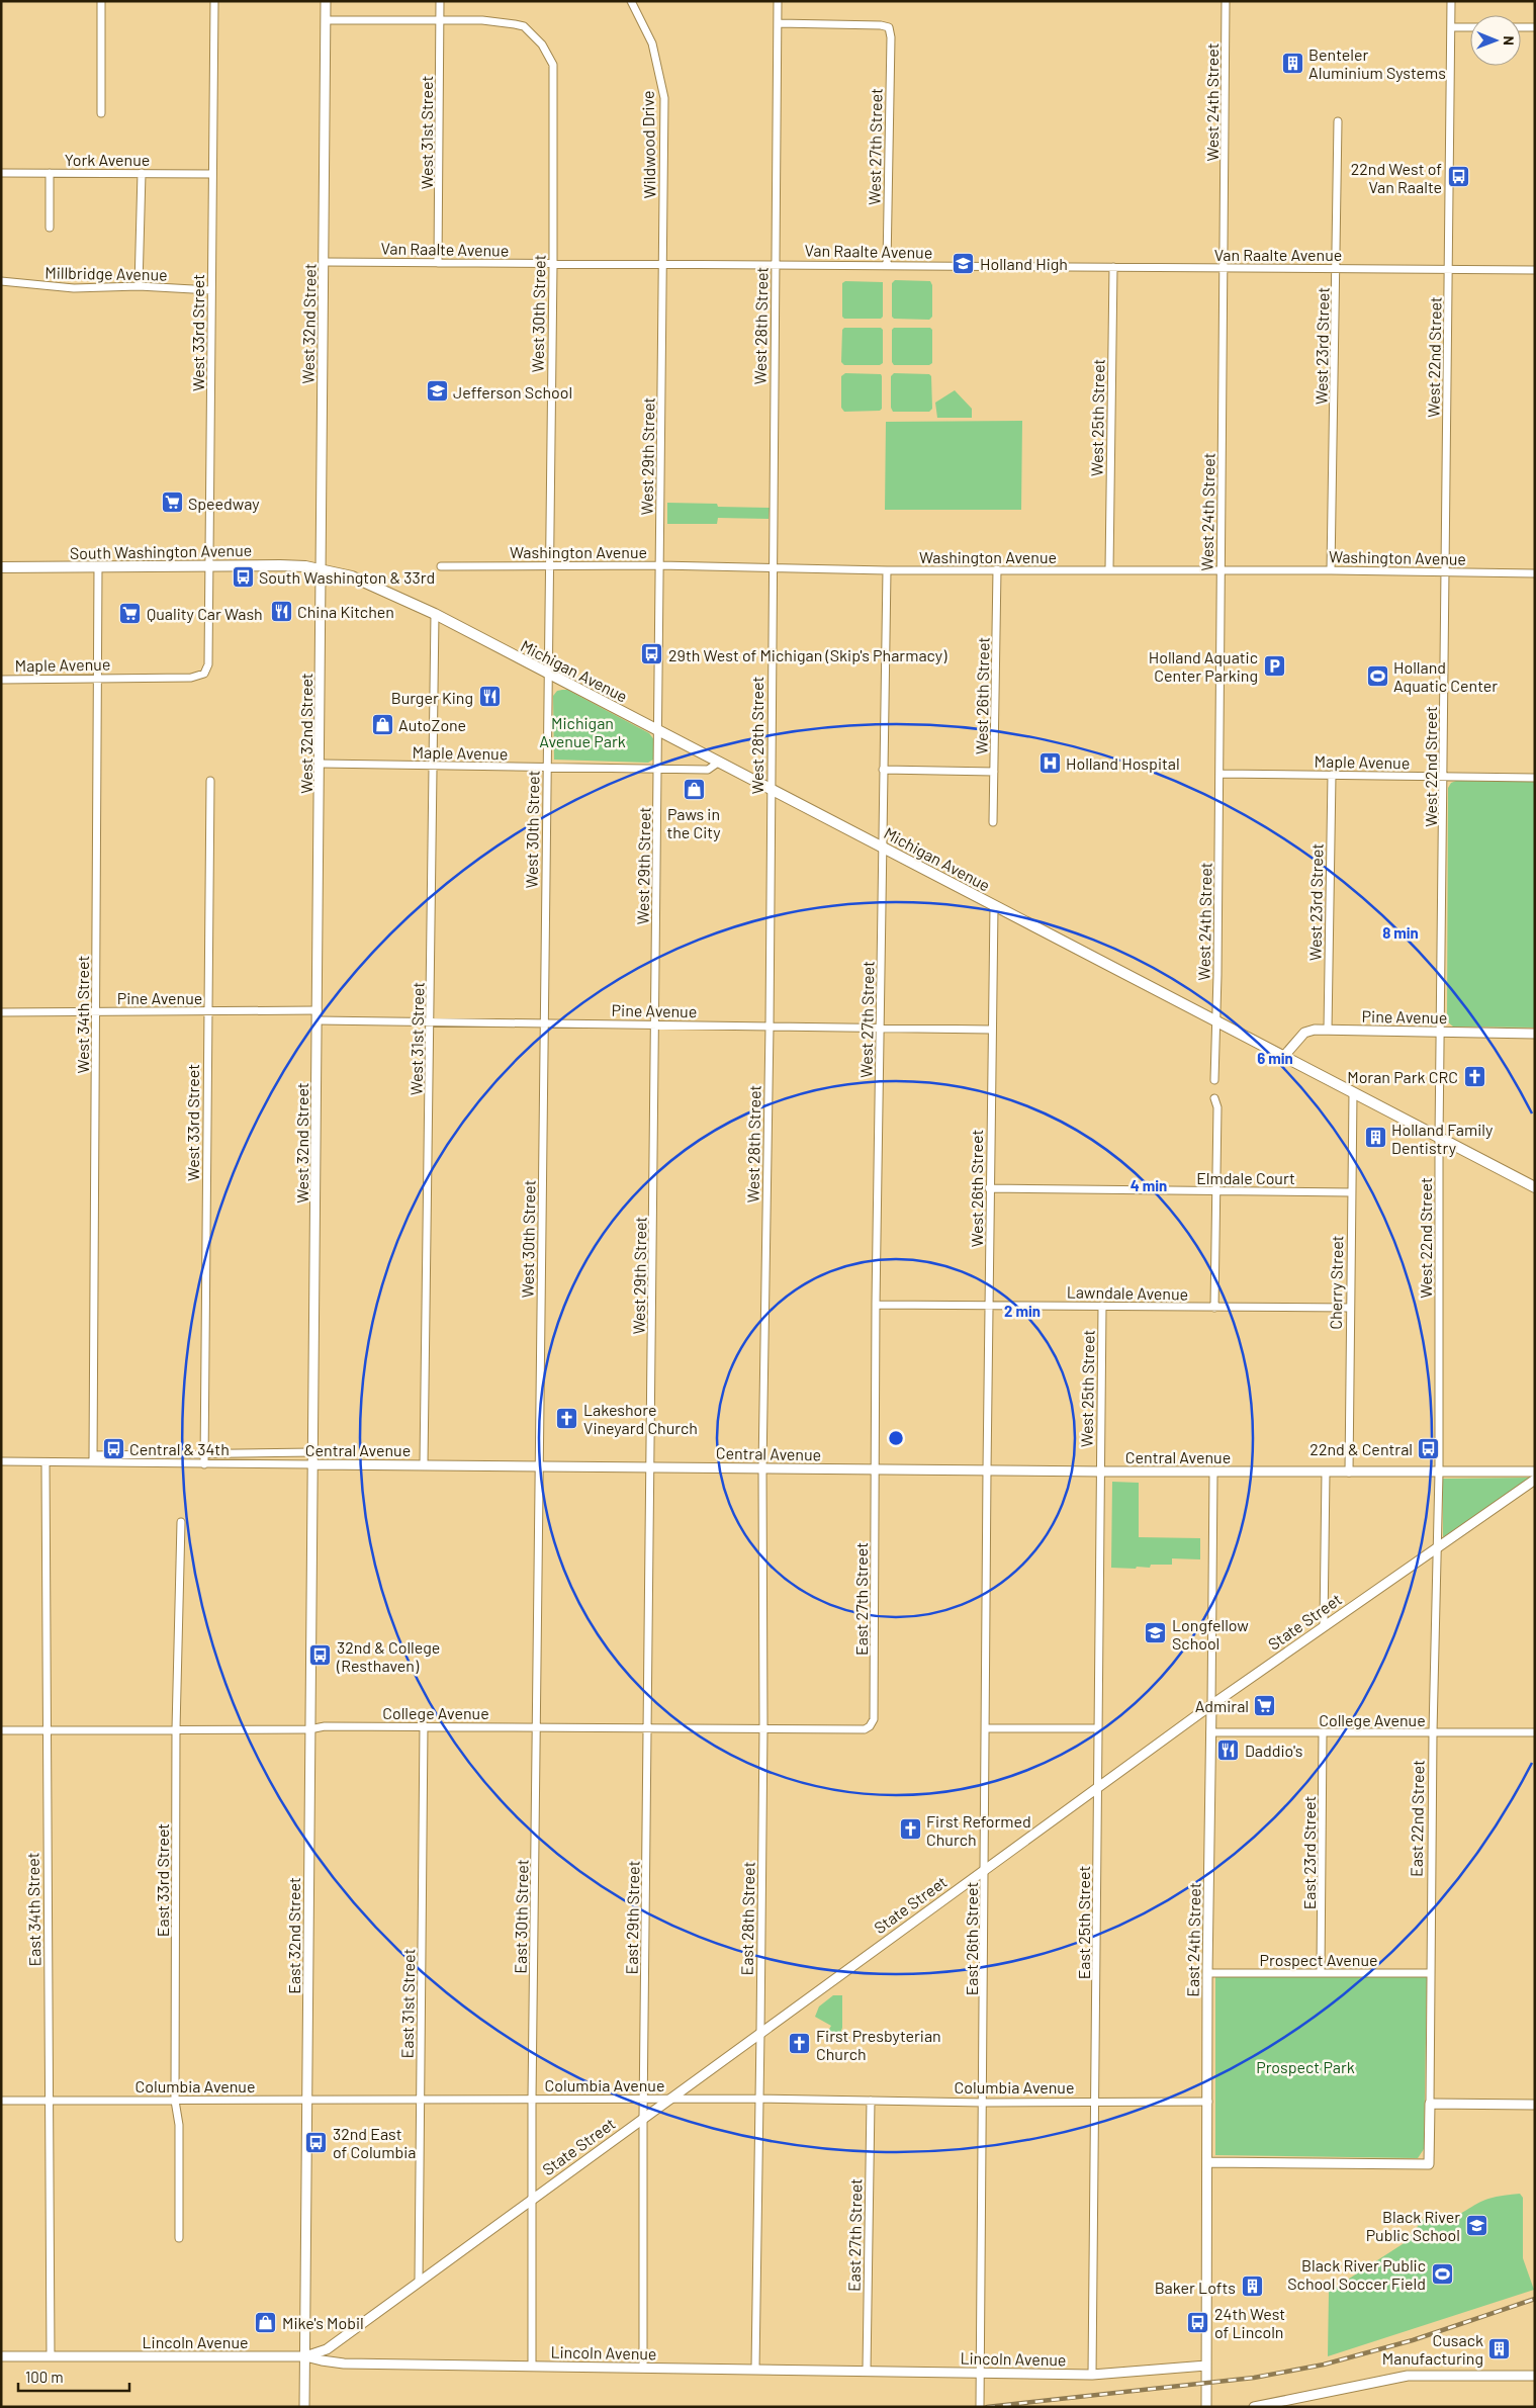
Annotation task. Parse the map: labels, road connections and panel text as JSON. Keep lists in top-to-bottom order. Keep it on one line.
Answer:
{"streets":{"main road":["South Washington Avenue","Michigan Avenue"],"street":["West 24th Street","West 31st Street","Wildwood Drive","West 27th Street","York Avenue","Van Raalte Avenue","Millbridge Avenue","West 30th Street","West 32nd Street","West 28th Street","West 33rd Street","West 23rd Street","West 22nd Street","West 25th Street","West 29th Street","Washington Avenue","Maple Avenue","West 26th Street","Pine Avenue","West 34th Street","Elmdale Court","Cherry Street","Lawndale Avenue","Central Avenue","East 27th Street","State Street","College Avenue","East 22nd Street","East 23rd Street","East 33rd Street","East 34th Street","East 30th Street","East 29th Street","East 28th Street","East 25th Street","East 32nd Street","East 26th Street","East 24th Street","Prospect Avenue","East 31st Street","Columbia Avenue","Lincoln Avenue"]},"crossings":[["West 24th Street","Van Raalte Avenue"],["West 24th Street","Washington Avenue"],["West 24th Street","Maple Avenue"],["West 24th Street","Michigan Avenue"],["West 31st Street","Van Raalte Avenue"],["West 31st Street","West 30th Street"],["West 31st Street","Maple Avenue"],["West 31st Street","Michigan Avenue"],["West 31st Street","Pine Avenue"],["West 31st Street","Central Avenue"],["Wildwood Drive","Van Raalte Avenue"],["Wildwood Drive","West 29th Street"],["West 27th Street","Van Raalte Avenue"],["West 27th Street","West 28th Street"],["West 27th Street","Washington Avenue"],["West 27th Street","Michigan Avenue"],["West 27th Street","Pine Avenue"],["West 27th Street","Lawndale Avenue"],["West 27th Street","Central Avenue"],["West 27th Street","East 27th Street"],["York Avenue","West 33rd Street"],["Van Raalte Avenue","West 30th Street"],["Van Raalte Avenue","West 32nd Street"],["Van Raalte Avenue","West 28th Street"],["Van Raalte Avenue","West 23rd Street"],["Van Raalte Avenue","West 22nd Street"],["Van Raalte Avenue","West 25th Street"],["Van Raalte Avenue","West 29th Street"],["Millbridge Avenue","West 33rd Street"],["West 30th Street","Washington Avenue"],["West 30th Street","Maple Avenue"],["West 30th Street","Michigan Avenue"],["West 30th Street","Pine Avenue"],["West 30th Street","Central Avenue"],["West 30th Street","East 30th Street"],["West 32nd Street","South Washington Avenue"],["West 32nd Street","Maple Avenue"],["West 32nd Street","Michigan Avenue"],["West 32nd Street","Pine Avenue"],["West 32nd Street","Central Avenue"],["West 32nd Street","East 32nd Street"],["West 28th Street","Washington Avenue"],["West 28th Street","Michigan Avenue"],["West 28th Street","Pine Avenue"],["West 28th Street","Central Avenue"],["West 28th Street","East 28th Street"],["West 33rd Street","South Washington Avenue"],["West 33rd Street","Maple Avenue"],["West 33rd Street","Pine Avenue"],["West 33rd Street","Central Avenue"],["West 23rd Street","Washington Avenue"],["West 23rd Street","Maple Avenue"],["West 23rd Street","Pine Avenue"],["West 22nd Street","Washington Avenue"],["West 22nd Street","Maple Avenue"],["West 22nd Street","Michigan Avenue"],["West 22nd Street","Pine Avenue"],["West 22nd Street","Central Avenue"],["West 22nd Street","East 22nd Street"],["West 25th Street","Washington Avenue"],["West 25th Street","Lawndale Avenue"],["West 25th Street","Central Avenue"],["West 25th Street","East 25th Street"],["West 29th Street","Washington Avenue"],["West 29th Street","Maple Avenue"],["West 29th Street","Michigan Avenue"],["West 29th Street","Pine Avenue"],["West 29th Street","Central Avenue"],["West 29th Street","East 29th Street"],["South Washington Avenue","Michigan Avenue"],["South Washington Avenue","West 34th Street"],["Washington Avenue","West 26th Street"],["Maple Avenue","Michigan Avenue"],["Maple Avenue","West 34th Street"],["Michigan Avenue","West 26th Street"],["Michigan Avenue","Pine Avenue"],["Michigan Avenue","Cherry Street"],["West 26th Street","Pine Avenue"],["West 26th Street","Elmdale Court"],["West 26th Street","Lawndale Avenue"],["West 26th Street","Central Avenue"],["West 26th Street","East 26th Street"],["Pine Avenue","West 34th Street"],["West 34th Street","Central Avenue"],["Elmdale Court","Cherry Street"],["Cherry Street","Lawndale Avenue"],["Cherry Street","Central Avenue"],["Central Avenue","East 27th Street"],["Central Avenue","East 22nd Street"],["Central Avenue","East 34th Street"],["Central Avenue","East 30th Street"],["Central Avenue","East 29th Street"],["Central Avenue","East 28th Street"],["Central Avenue","East 25th Street"],["Central Avenue","East 32nd Street"],["Central Avenue","East 26th Street"],["Central Avenue","East 24th Street"],["East 27th Street","College Avenue"],["East 27th Street","Columbia Avenue"],["East 27th Street","Lincoln Avenue"],["State Street","East 22nd Street"],["State Street","East 30th Street"],["State Street","East 29th Street"],["State Street","East 28th Street"],["State Street","East 25th Street"],["State Street","East 32nd Street"],["State Street","East 26th Street"],["State Street","East 24th Street"],["State Street","East 31st Street"],["State Street","Columbia Avenue"],["State Street","Lincoln Avenue"],["College Avenue","East 22nd Street"],["College Avenue","East 23rd Street"],["College Avenue","East 33rd Street"],["College Avenue","East 34th Street"],["College Avenue","East 30th Street"],["College Avenue","East 29th Street"],["College Avenue","East 28th Street"],["College Avenue","East 32nd Street"],["College Avenue","East 24th Street"],["College Avenue","East 31st Street"],["East 22nd Street","East 24th Street"],["East 22nd Street","Prospect Avenue"],["East 23rd Street","Prospect Avenue"],["East 33rd Street","Columbia Avenue"],["East 34th Street","Columbia Avenue"],["East 34th Street","Lincoln Avenue"],["East 30th Street","Columbia Avenue"],["East 30th Street","Lincoln Avenue"],["East 29th Street","Columbia Avenue"],["East 29th Street","Lincoln Avenue"],["East 28th Street","Columbia Avenue"],["East 28th Street","Lincoln Avenue"],["East 25th Street","Columbia Avenue"],["East 25th Street","Lincoln Avenue"],["East 32nd Street","Columbia Avenue"],["East 32nd Street","Lincoln Avenue"],["East 26th Street","Columbia Avenue"],["East 26th Street","Lincoln Avenue"],["East 24th Street","Prospect Avenue"],["East 24th Street","Columbia Avenue"],["East 24th Street","Lincoln Avenue"],["East 31st Street","Columbia Avenue"]],"parks":["Michigan Avenue Park","Prospect Park"],"places":{"building":["Benteler Aluminium Systems","Holland Family Dentistry","Baker Lofts","Cusack Manufacturing"],"bus stop":["22nd West of Van Raalte","South Washington & 33rd","29th West of Michigan (Skip's Pharmacy)","Central & 34th","22nd & Central","32nd & College (Resthaven)","32nd East of Columbia","24th West of Lincoln"],"school or university":["Holland High","Jefferson School","Longfellow School","Black River Public School"],"supermarket":["Speedway","Quality Car Wash","Admiral"],"restaurant":["China Kitchen","Burger King","Daddio's"],"parking":["Holland Aquatic Center Parking"],"sports":["Holland Aquatic Center","Black River Public School Soccer Field"],"shop":["AutoZone","Paws in the City","Mike's Mobil"],"hospital":["Holland Hospital"],"church":["Moran Park CRC","Lakeshore Vineyard Church","First Reformed Church","First Presbyterian Church"]},"scale_bar":"100 m","north":"right","rings":["8 min","6 min","4 min","2 min"]}
